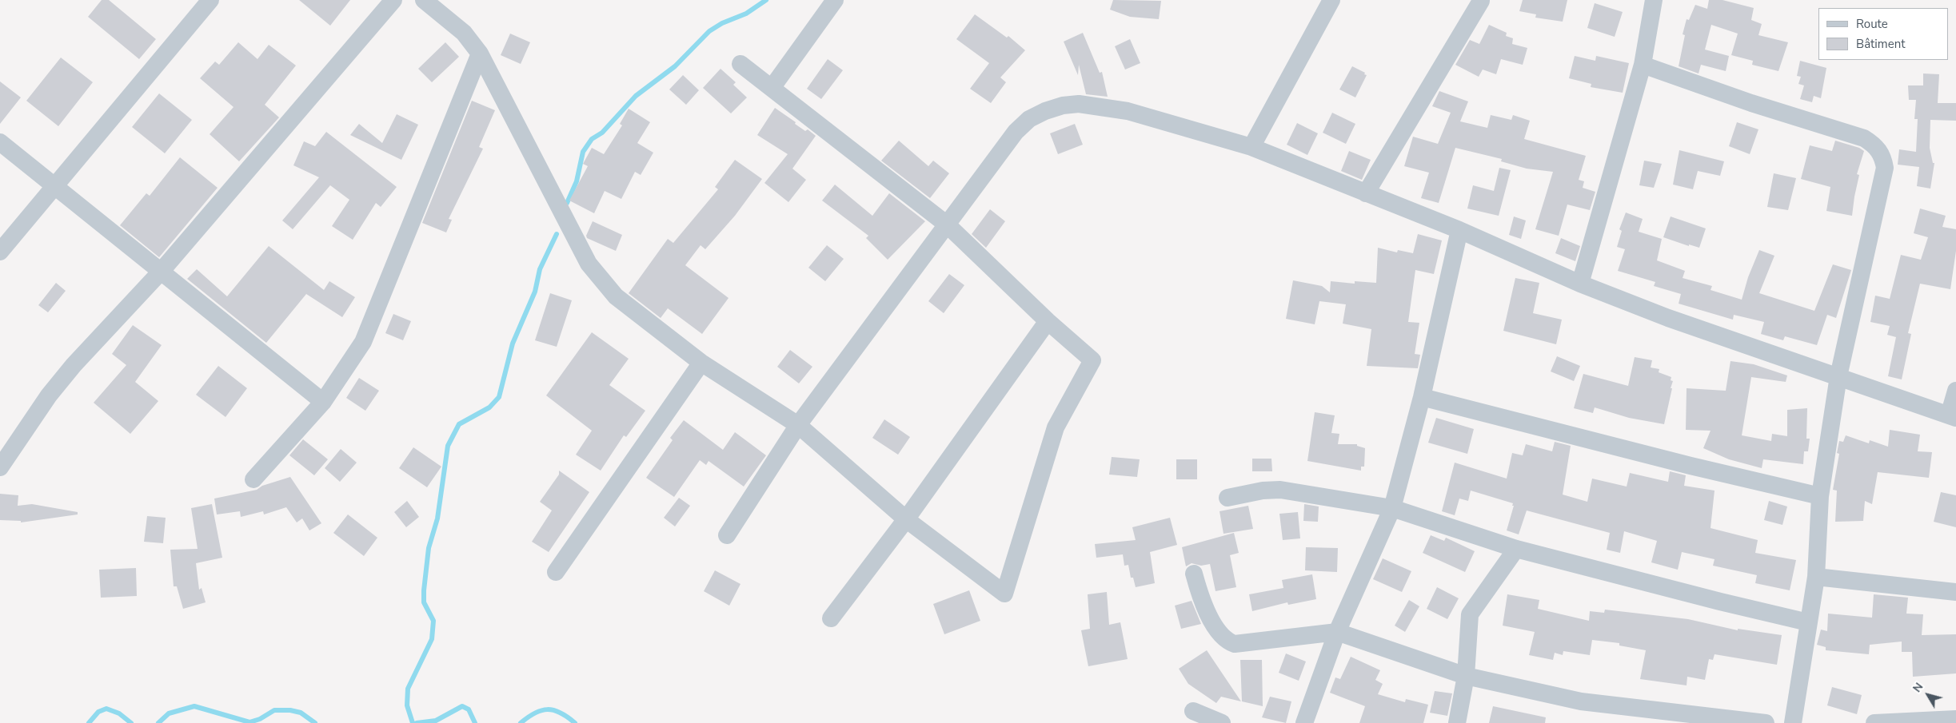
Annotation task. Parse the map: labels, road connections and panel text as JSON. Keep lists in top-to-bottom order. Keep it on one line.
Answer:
{"legend":["Route","Bâtiment"],"north":"top left"}
